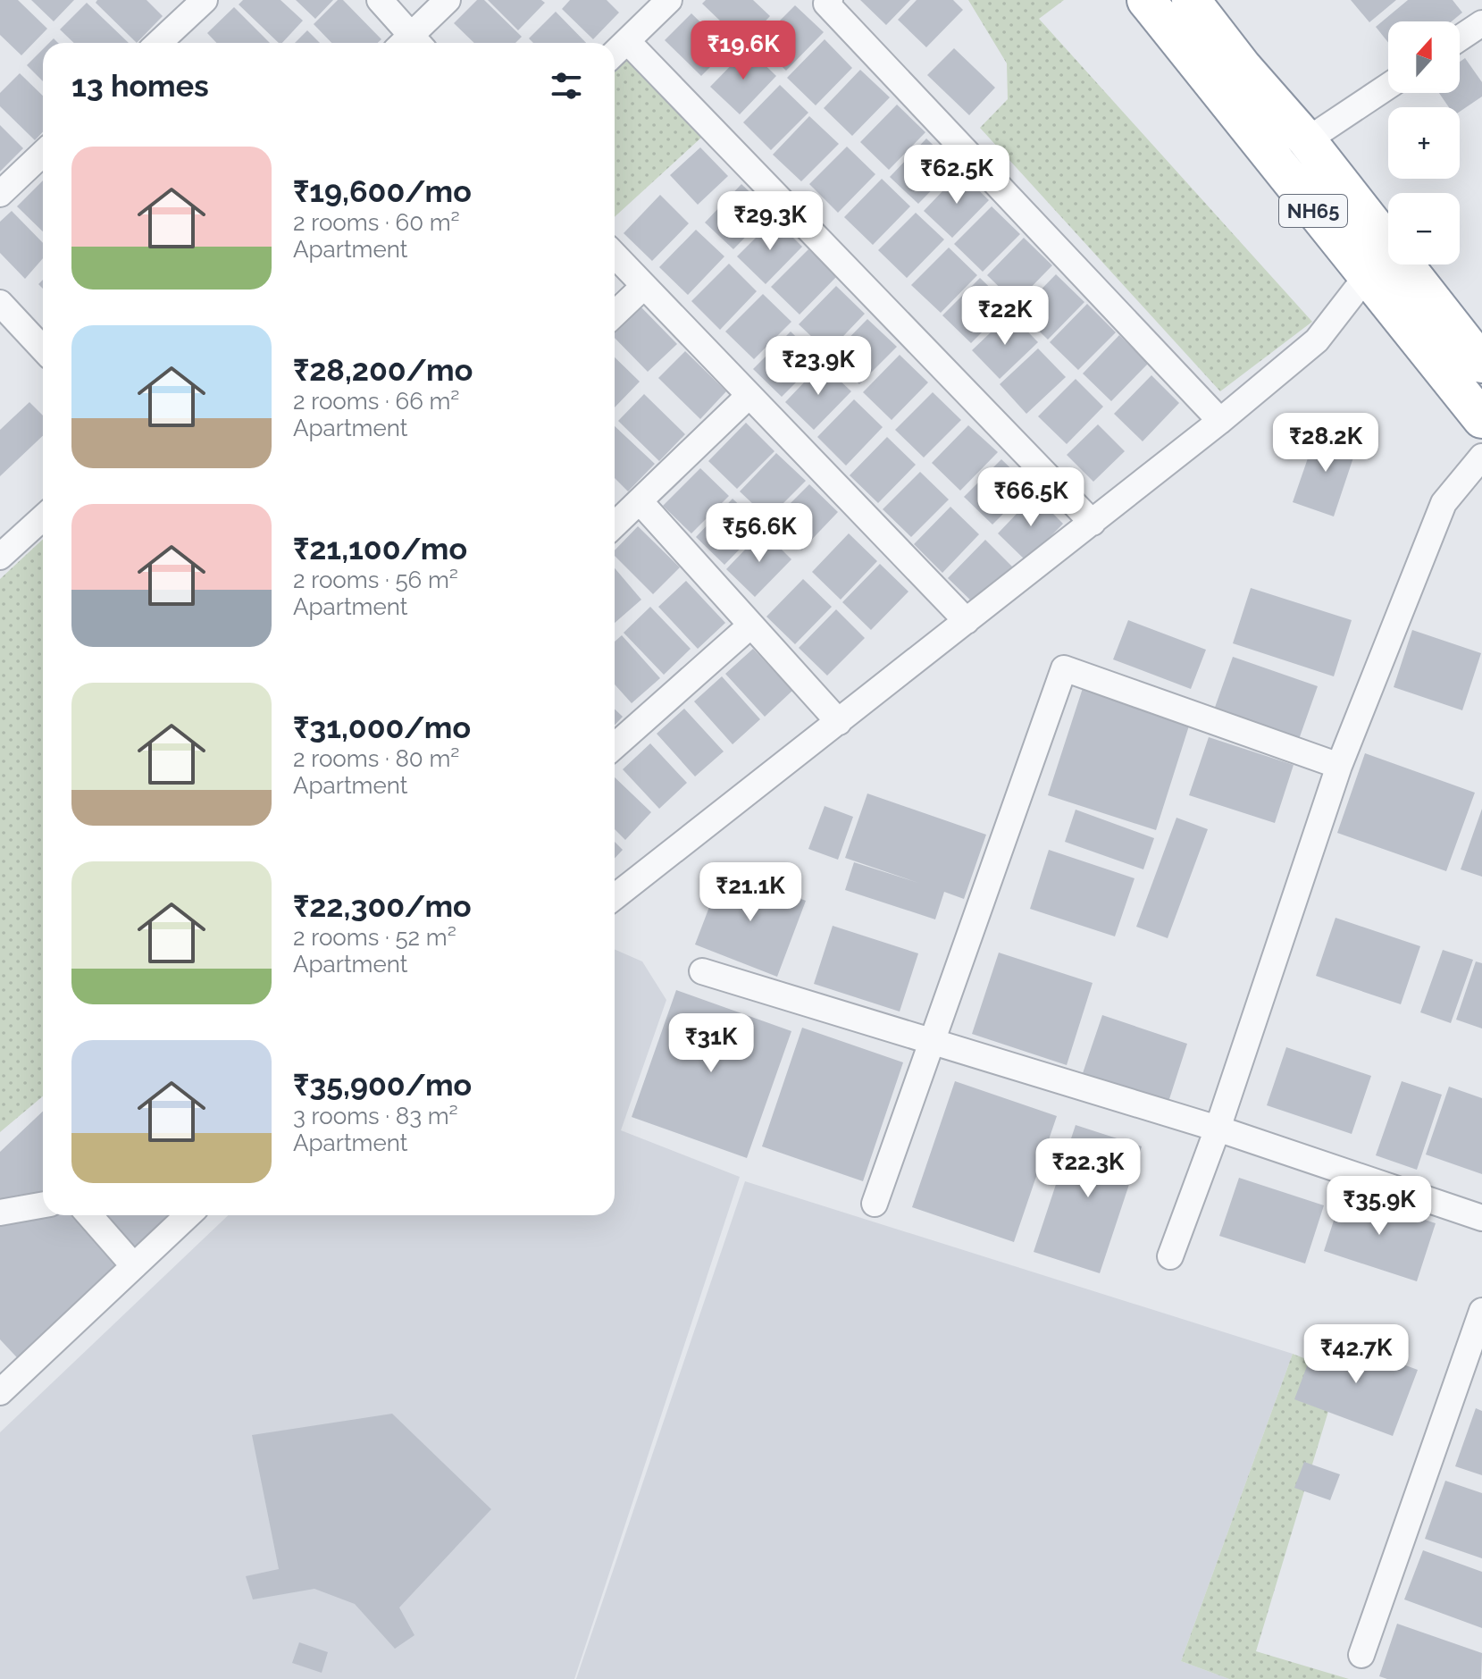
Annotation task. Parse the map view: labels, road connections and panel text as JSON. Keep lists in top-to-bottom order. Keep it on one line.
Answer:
{"streets":{"highway":["NH65"]},"north":"top","page":{"price":["₹19.6K","₹62.5K","₹29.3K","₹22K","₹23.9K","₹28.2K","₹66.5K","₹56.6K","₹21.1K","₹31K","₹22.3K","₹35.9K","₹42.7K"],"map_buttons":["+","−"],"heading":"13 homes","list":[{"name":"₹19,600/mo","note":"2 rooms · 60 m² · Apartment"},{"name":"₹28,200/mo","note":"2 rooms · 66 m² · Apartment"},{"name":"₹21,100/mo","note":"2 rooms · 56 m² · Apartment"},{"name":"₹31,000/mo","note":"2 rooms · 80 m² · Apartment"},{"name":"₹22,300/mo","note":"2 rooms · 52 m² · Apartment"},{"name":"₹35,900/mo","note":"3 rooms · 83 m² · Apartment"}]}}
